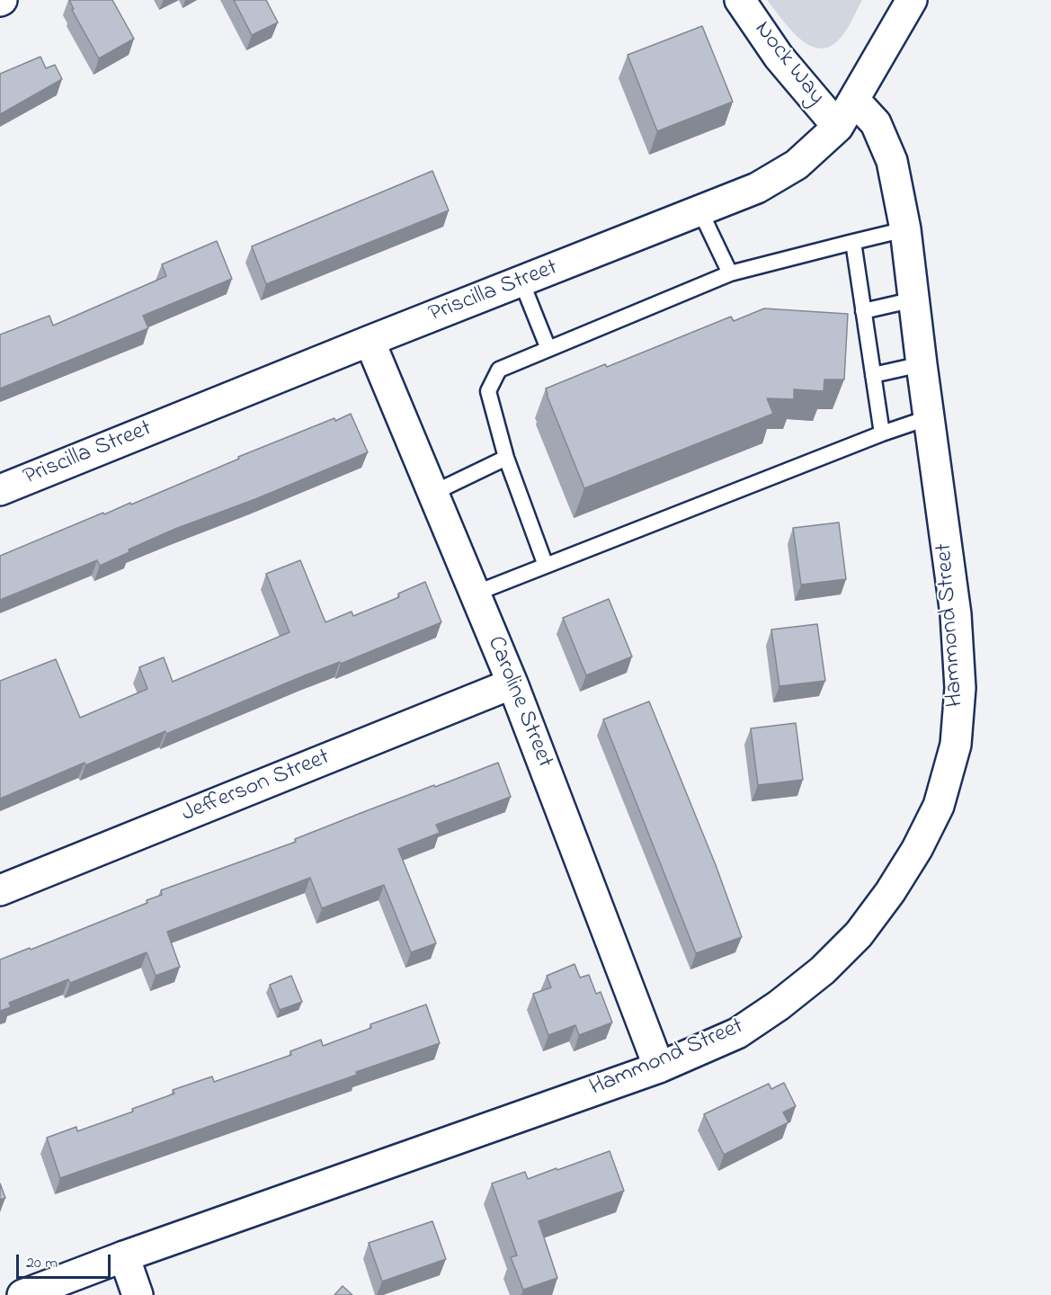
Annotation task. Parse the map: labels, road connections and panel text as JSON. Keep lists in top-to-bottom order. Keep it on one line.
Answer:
{"streets":{"street":["Nock Way","Priscilla Street","Hammond Street","Caroline Street","Jefferson Street"]},"crossings":[["Nock Way","Priscilla Street"],["Priscilla Street","Hammond Street"],["Priscilla Street","Caroline Street"],["Hammond Street","Caroline Street"],["Caroline Street","Jefferson Street"]],"scale_bar":"20 m"}
